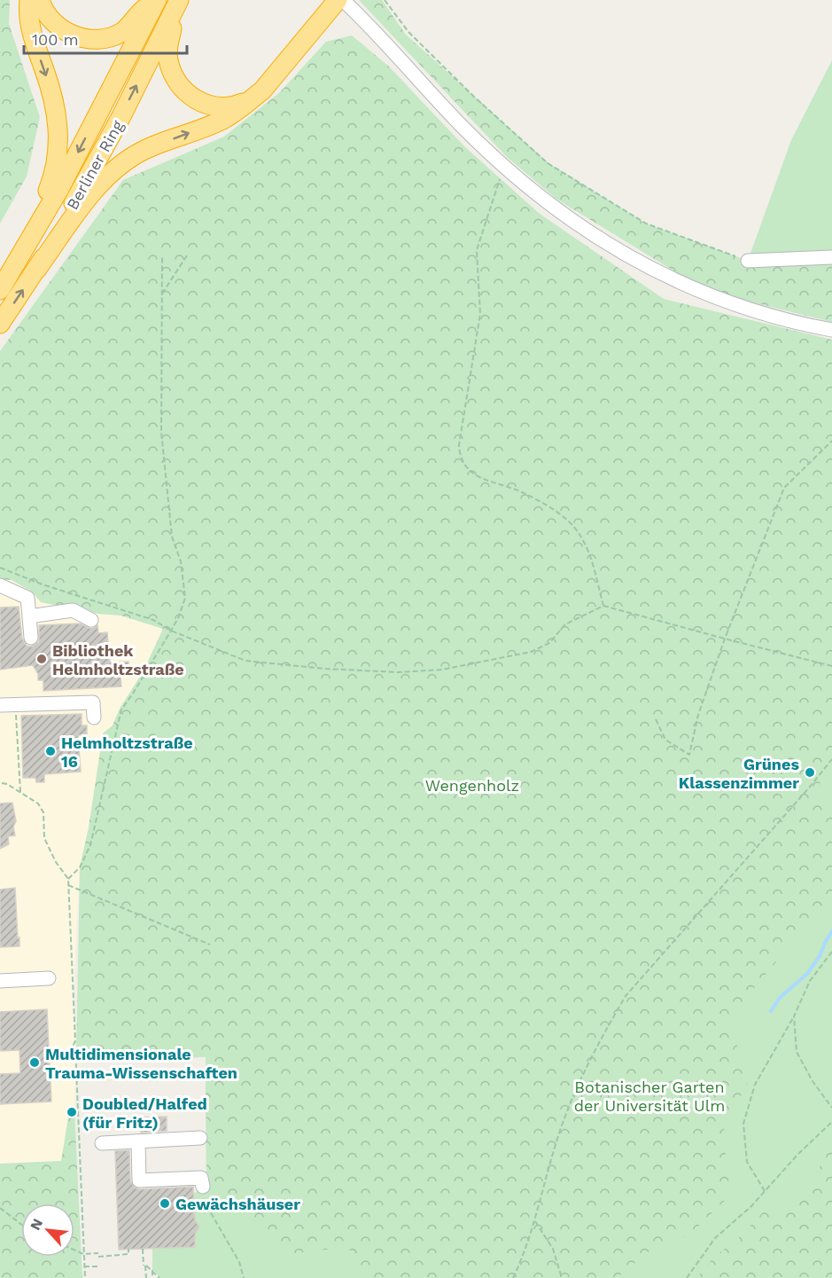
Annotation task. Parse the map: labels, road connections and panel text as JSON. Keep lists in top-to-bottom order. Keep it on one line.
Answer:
{"streets":{"highway":["Berliner Ring"]},"parks":["Wengenholz","Botanischer Garten der Universität Ulm"],"places":["Bibliothek Helmholtzstraße","Helmholtzstraße 16","Grünes Klassenzimmer","Multidimensionale Trauma-Wissenschaften","Doubled/Halfed (für Fritz)","Gewächshäuser"],"scale_bar":"100 m","north":"top left"}
